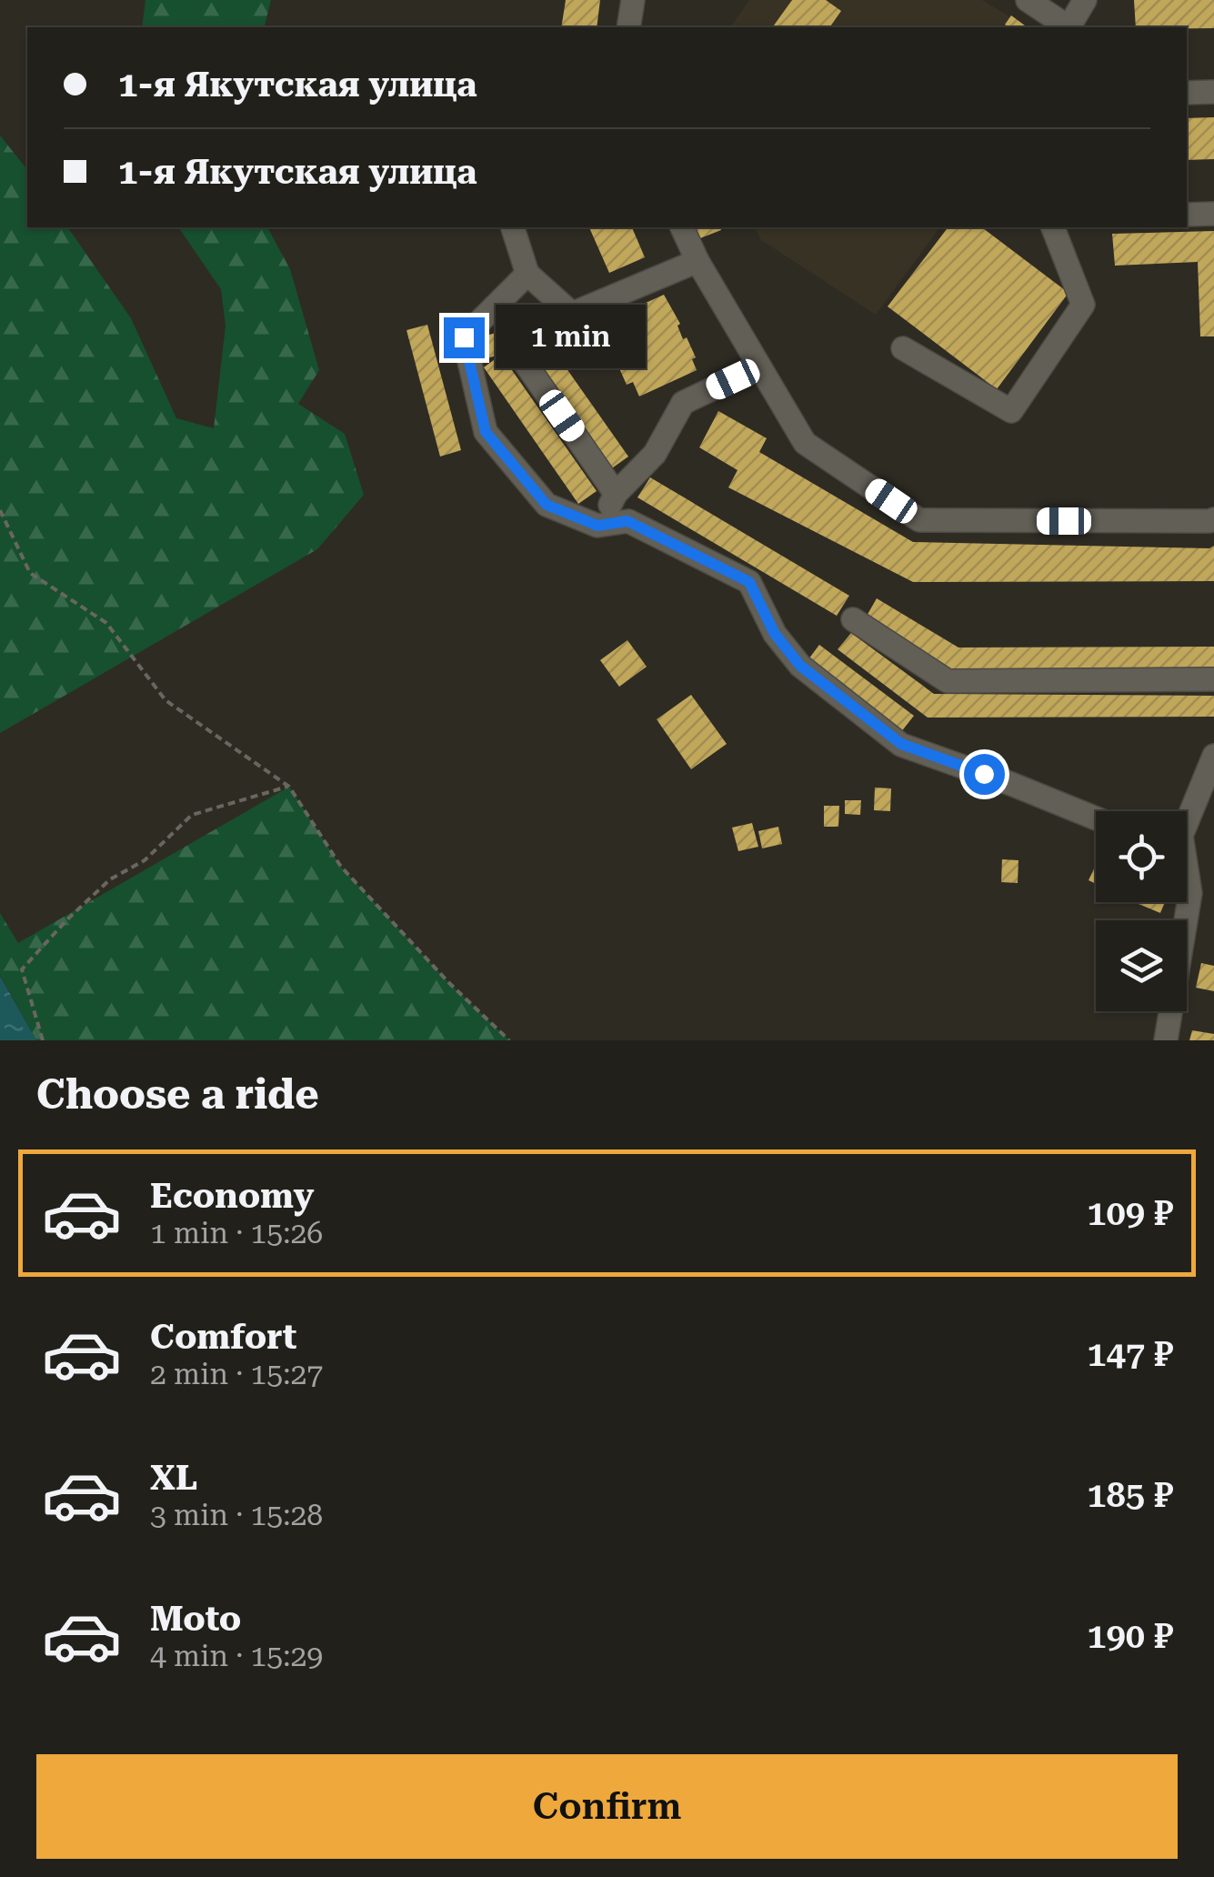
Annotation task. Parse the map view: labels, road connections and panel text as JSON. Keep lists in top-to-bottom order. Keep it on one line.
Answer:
{"page":{"banner":["1-я Якутская улица","1-я Якутская улица"],"bubble":"1 min","heading":"Choose a ride","list":[{"name":"Economy","note":"1 min · 15:26","value":"109 ₽"},{"name":"Comfort","note":"2 min · 15:27","value":"147 ₽"},{"name":"XL","note":"3 min · 15:28","value":"185 ₽"},{"name":"Moto","note":"4 min · 15:29","value":"190 ₽"}],"buttons":"Confirm"}}
